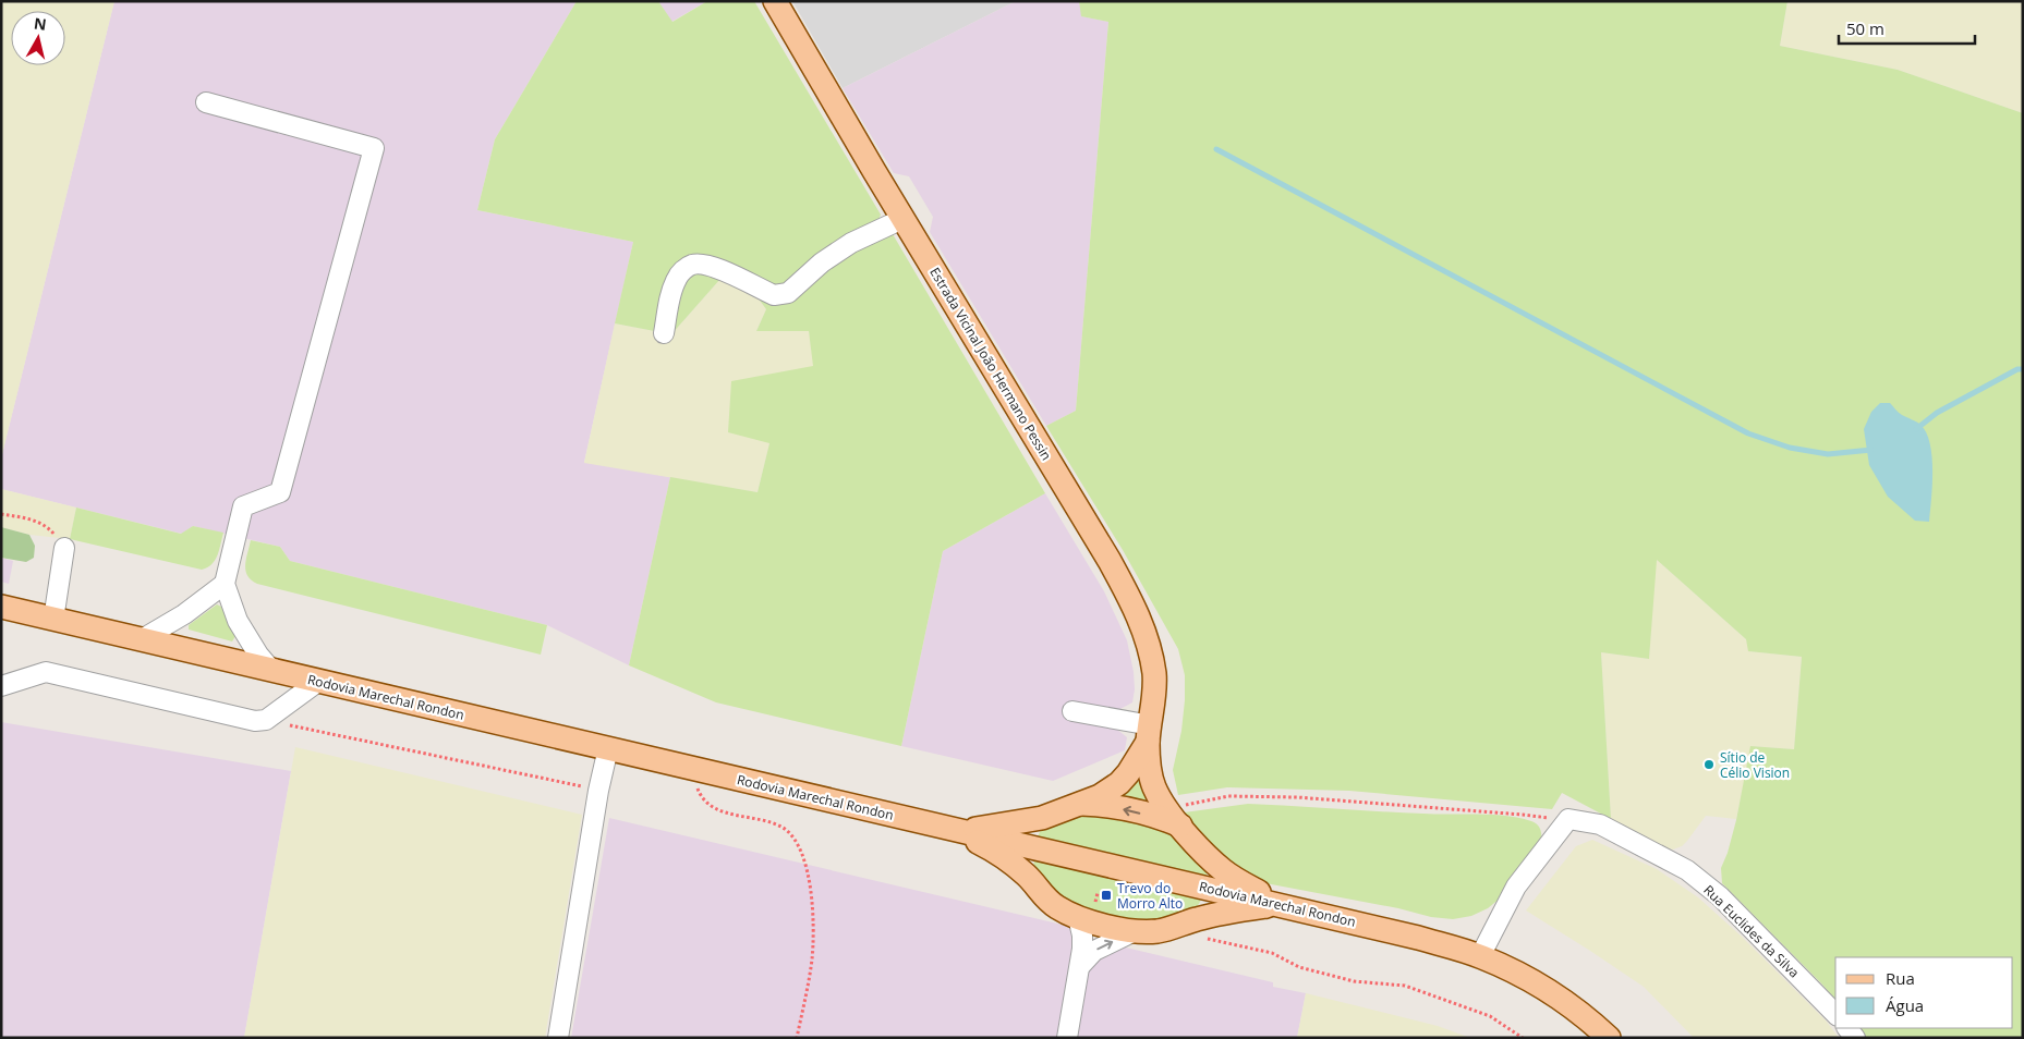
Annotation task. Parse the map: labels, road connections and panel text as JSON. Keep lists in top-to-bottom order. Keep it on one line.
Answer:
{"streets":{"main road":["Estrada Vicinal João Hermano Pessin","Rodovia Marechal Rondon"],"street":["Rua Euclides da Silva"]},"crossings":[["Estrada Vicinal João Hermano Pessin","Rodovia Marechal Rondon"]],"places":{"other":["Sítio de Célio Vision"],"transit":["Trevo do Morro Alto"]},"legend":["Rua","Água"],"scale_bar":"50 m","north":"top"}
